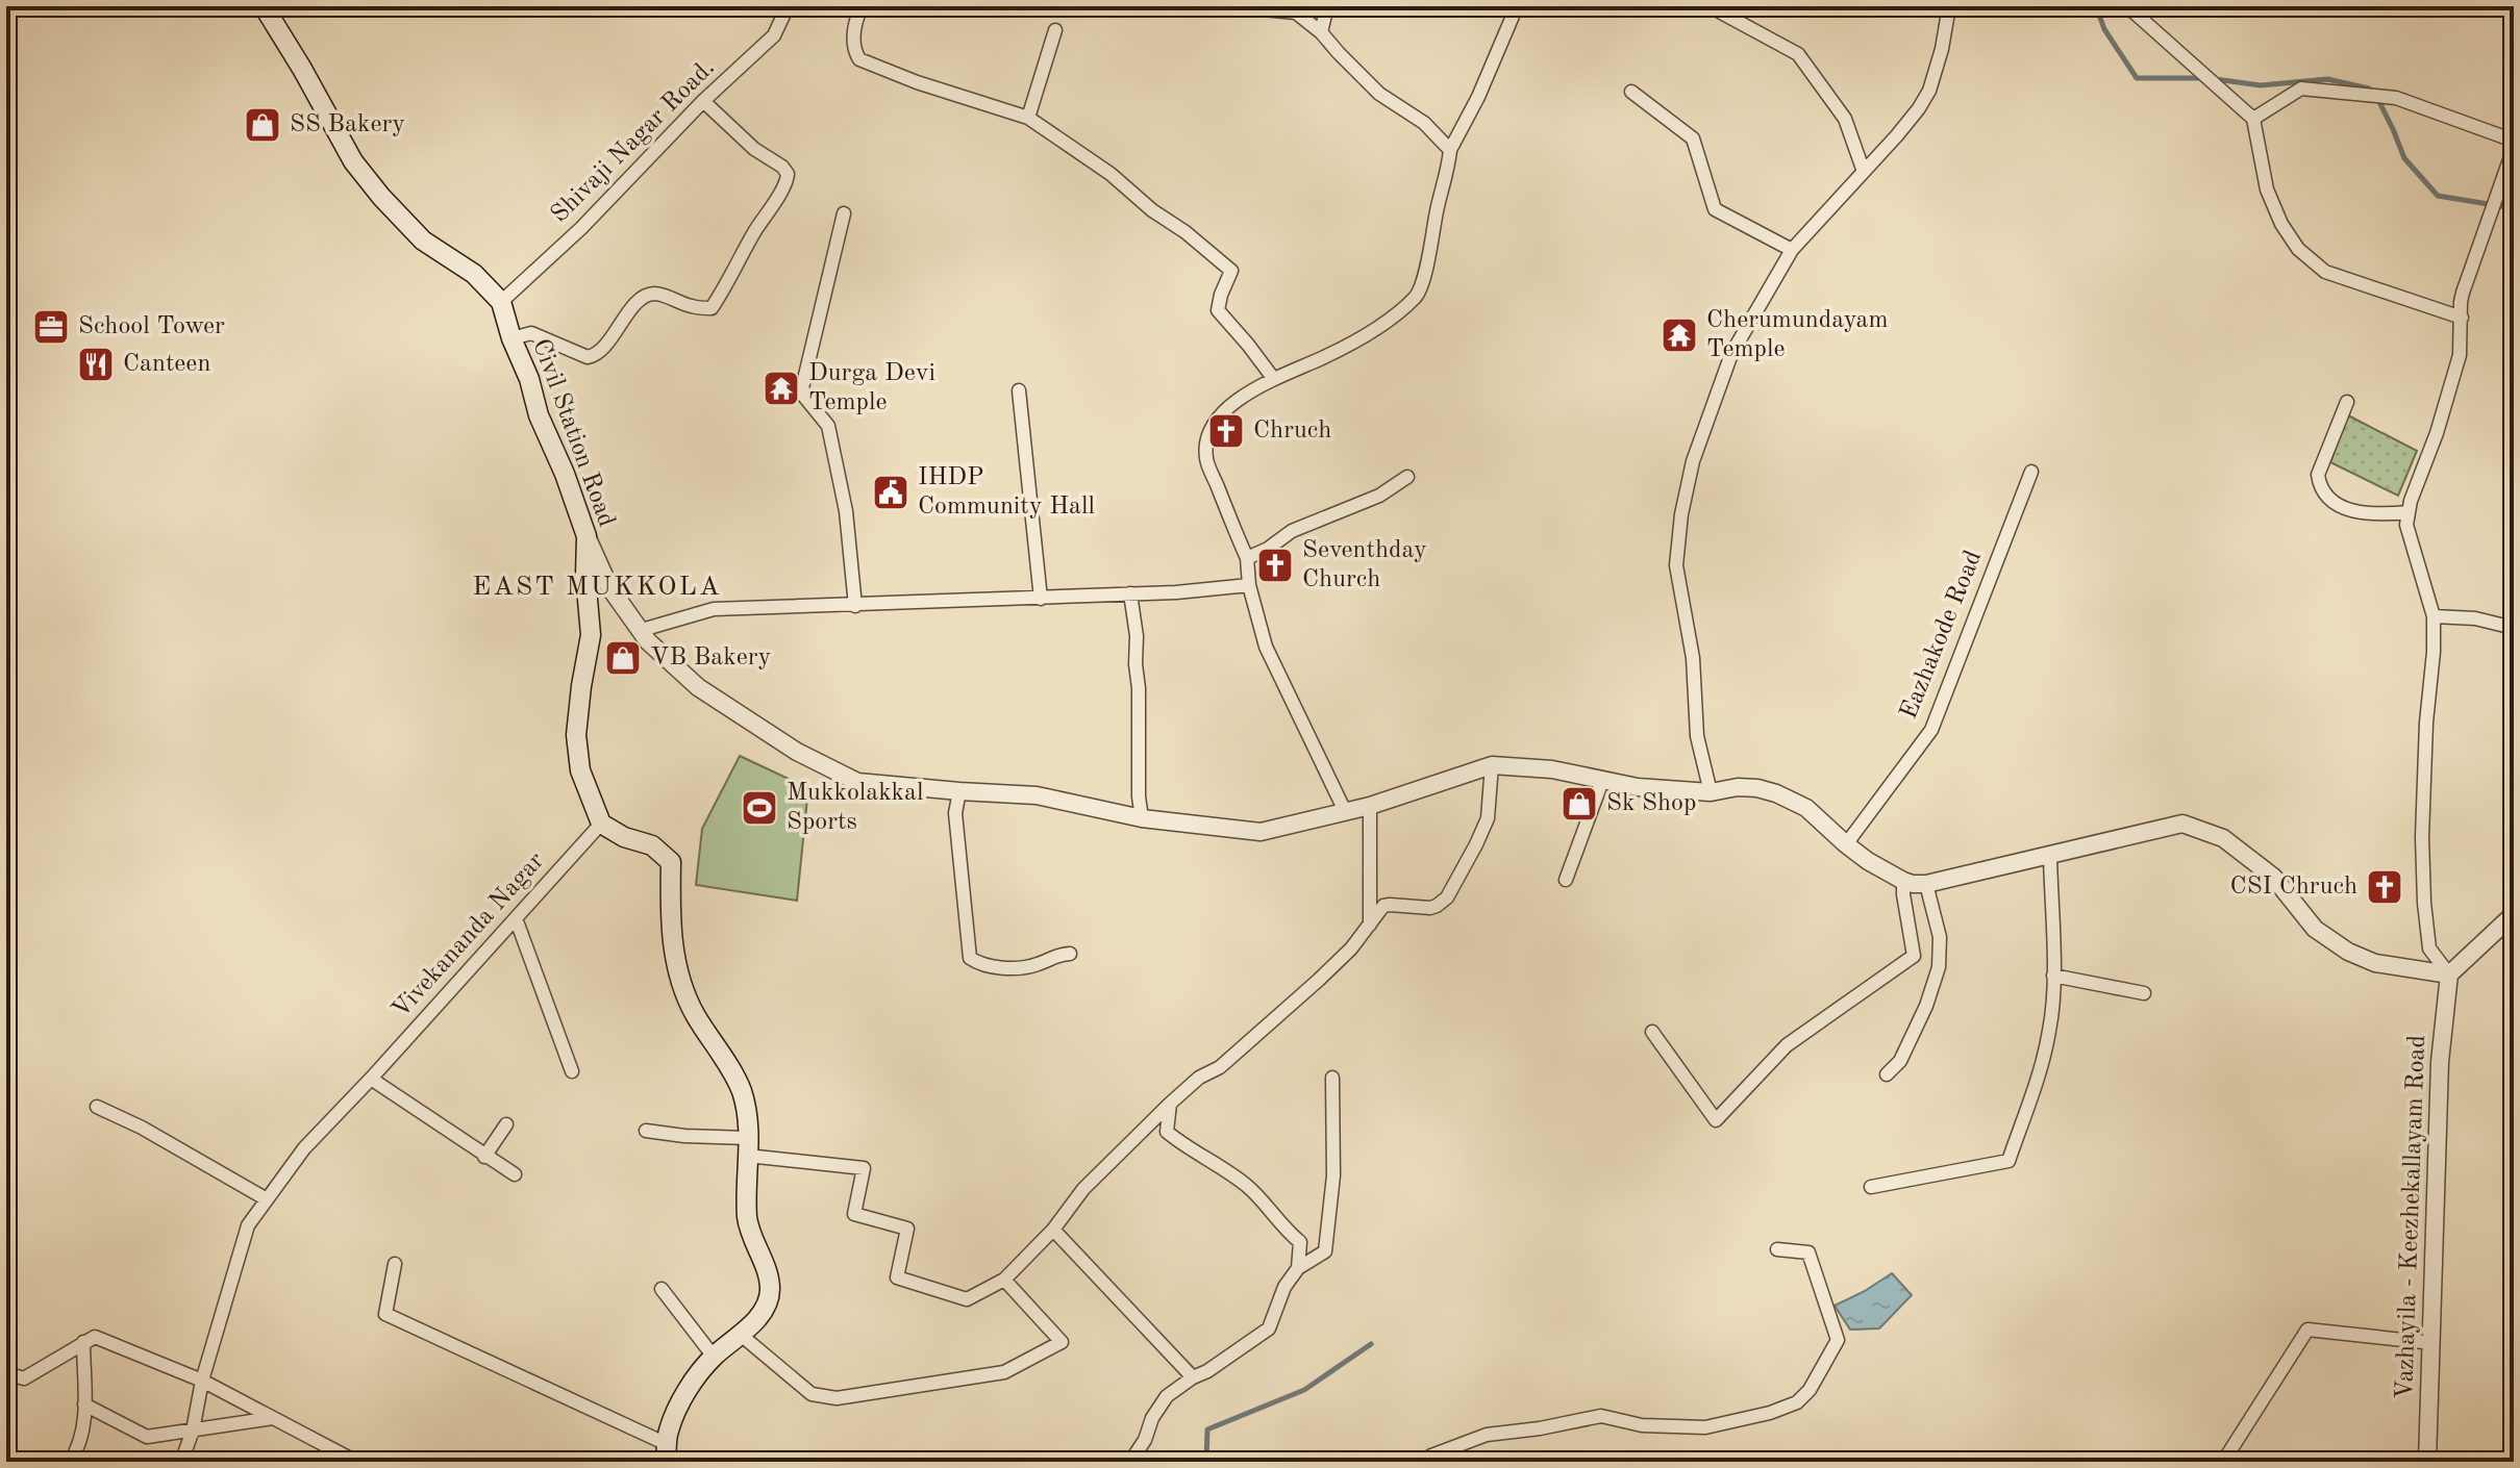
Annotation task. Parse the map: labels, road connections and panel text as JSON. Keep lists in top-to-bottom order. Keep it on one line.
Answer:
{"streets":{"main road":["Civil Station Road"],"street":["Shivaji Nagar Road.","Eazhakode Road","Vivekananda Nagar","Vazhayila - Keezhekallayam Road"]},"crossings":[["Shivaji Nagar Road.","Civil Station Road"],["Civil Station Road","Vivekananda Nagar"]],"districts":["EAST MUKKOLA"],"places":{"shop":["SS Bakery","VB Bakery","Sk Shop"],"office":["School Tower"],"temple":["Cherumundayam Temple","Durga Devi Temple"],"restaurant":["Canteen"],"church":["Chruch","Seventhday Church","CSI Chruch"],"public building":["IHDP Community Hall"],"sports":["Mukkolakkal Sports"]}}
